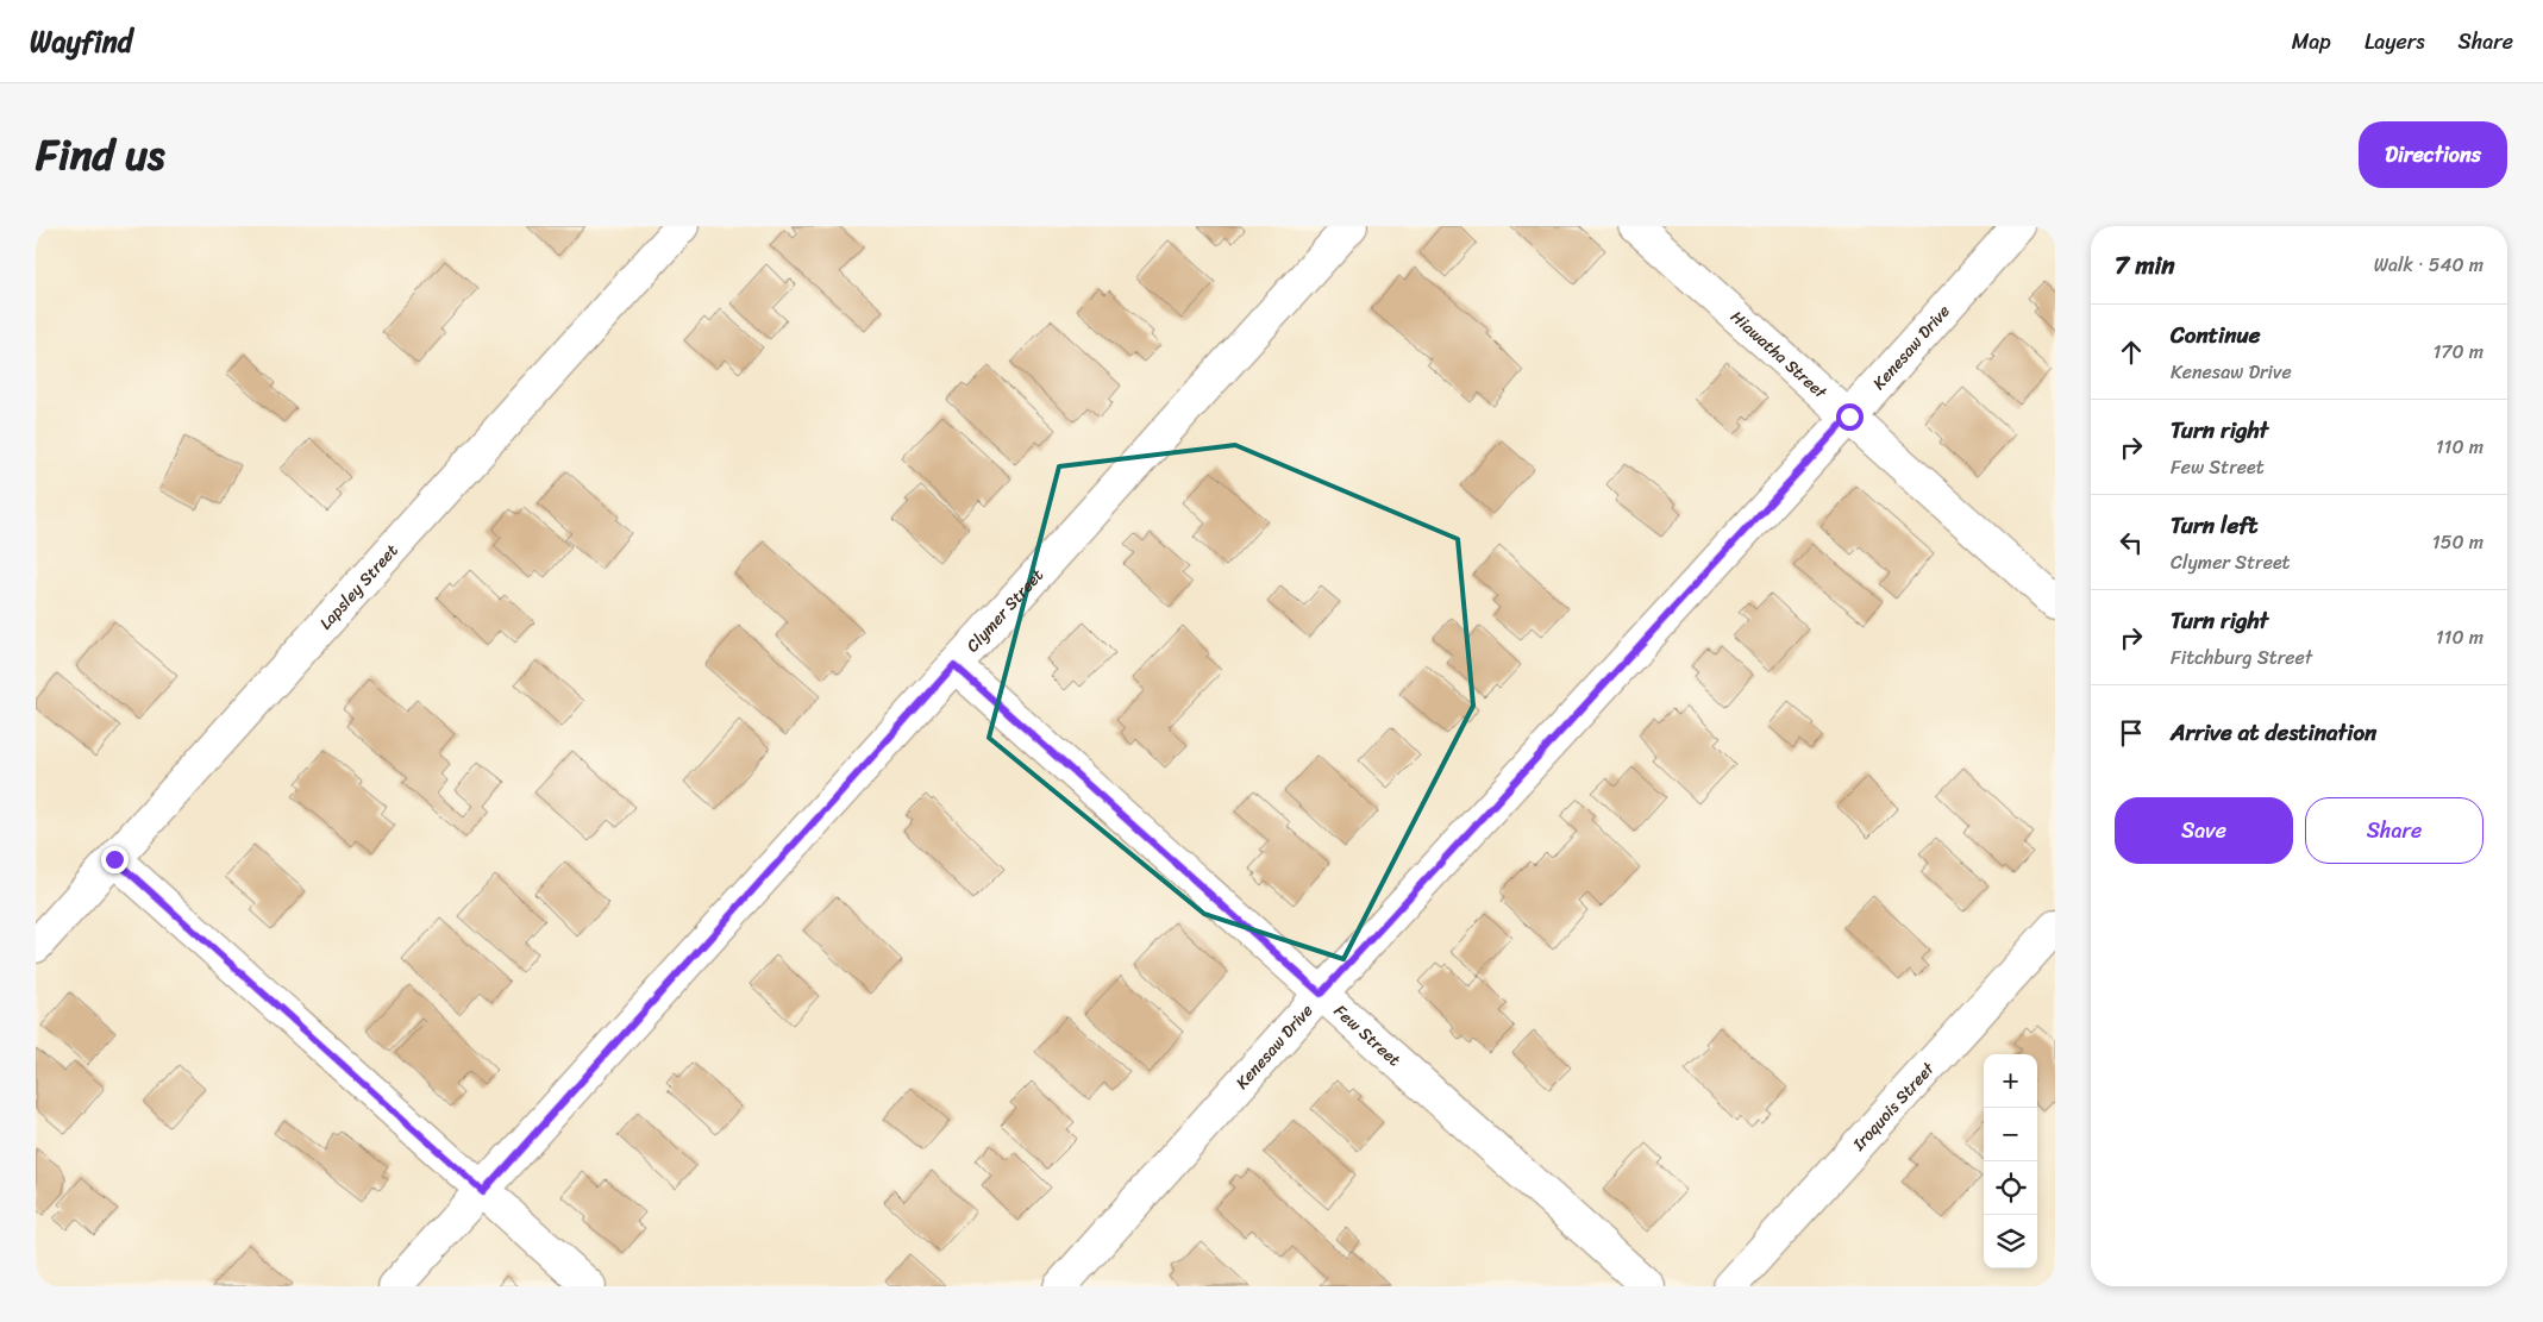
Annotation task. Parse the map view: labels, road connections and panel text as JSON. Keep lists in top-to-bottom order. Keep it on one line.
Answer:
{"streets":{"street":["Kenesaw Drive","Hiawatha Street","Lapsley Street","Clymer Street","Few Street","Iroquois Street"]},"crossings":[["Kenesaw Drive","Hiawatha Street"],["Kenesaw Drive","Few Street"],["Clymer Street","Few Street"]],"page":{"header":"Wayfind","nav":["Map","Layers","Share"],"title":"Find us","buttons":["Directions",["Save","Share"]],"heading":["7 min","Walk · 540 m"],"list":[["Continue","Kenesaw Drive","170 m"],["Turn right","Few Street","110 m"],["Turn left","Clymer Street","150 m"],["Turn right","Fitchburg Street","110 m"],"Arrive at destination"],"map_buttons":["+","−"]}}
